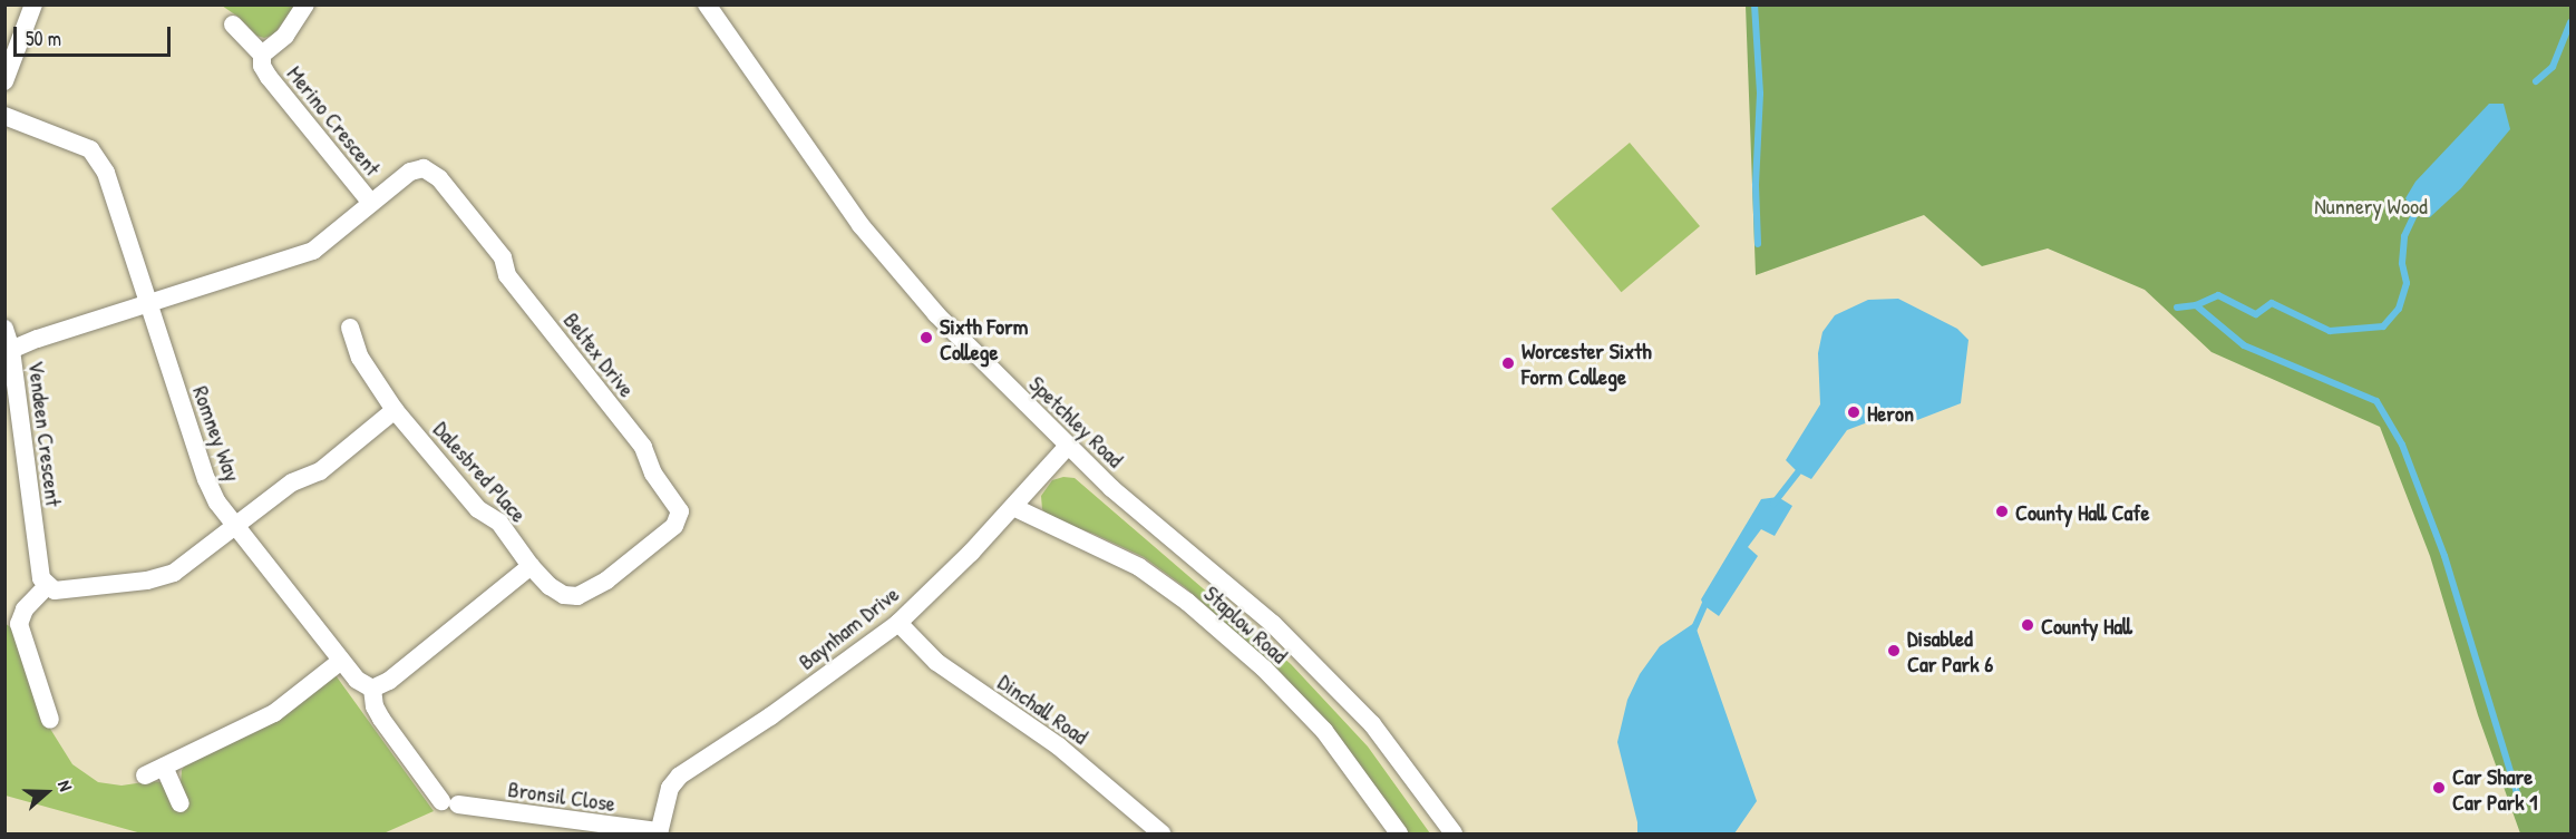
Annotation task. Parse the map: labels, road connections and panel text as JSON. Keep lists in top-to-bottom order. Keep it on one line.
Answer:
{"streets":{"street":["Merino Crescent","Beltex Drive","Spetchley Road","Vendeen Crescent","Romney Way","Dalesbred Place","Staplow Road","Baynham Drive","Dinchall Road","Bronsil Close"]},"crossings":[["Merino Crescent","Beltex Drive"],["Beltex Drive","Vendeen Crescent"],["Beltex Drive","Romney Way"],["Beltex Drive","Dalesbred Place"],["Spetchley Road","Baynham Drive"],["Vendeen Crescent","Romney Way"],["Romney Way","Bronsil Close"],["Staplow Road","Baynham Drive"],["Baynham Drive","Dinchall Road"],["Baynham Drive","Bronsil Close"]],"parks":["Nunnery Wood"],"places":["Sixth Form College","Worcester Sixth Form College","Heron","County Hall Cafe","County Hall","Disabled Car Park 6","Car Share Car Park 1"],"scale_bar":"50 m","north":"right"}
